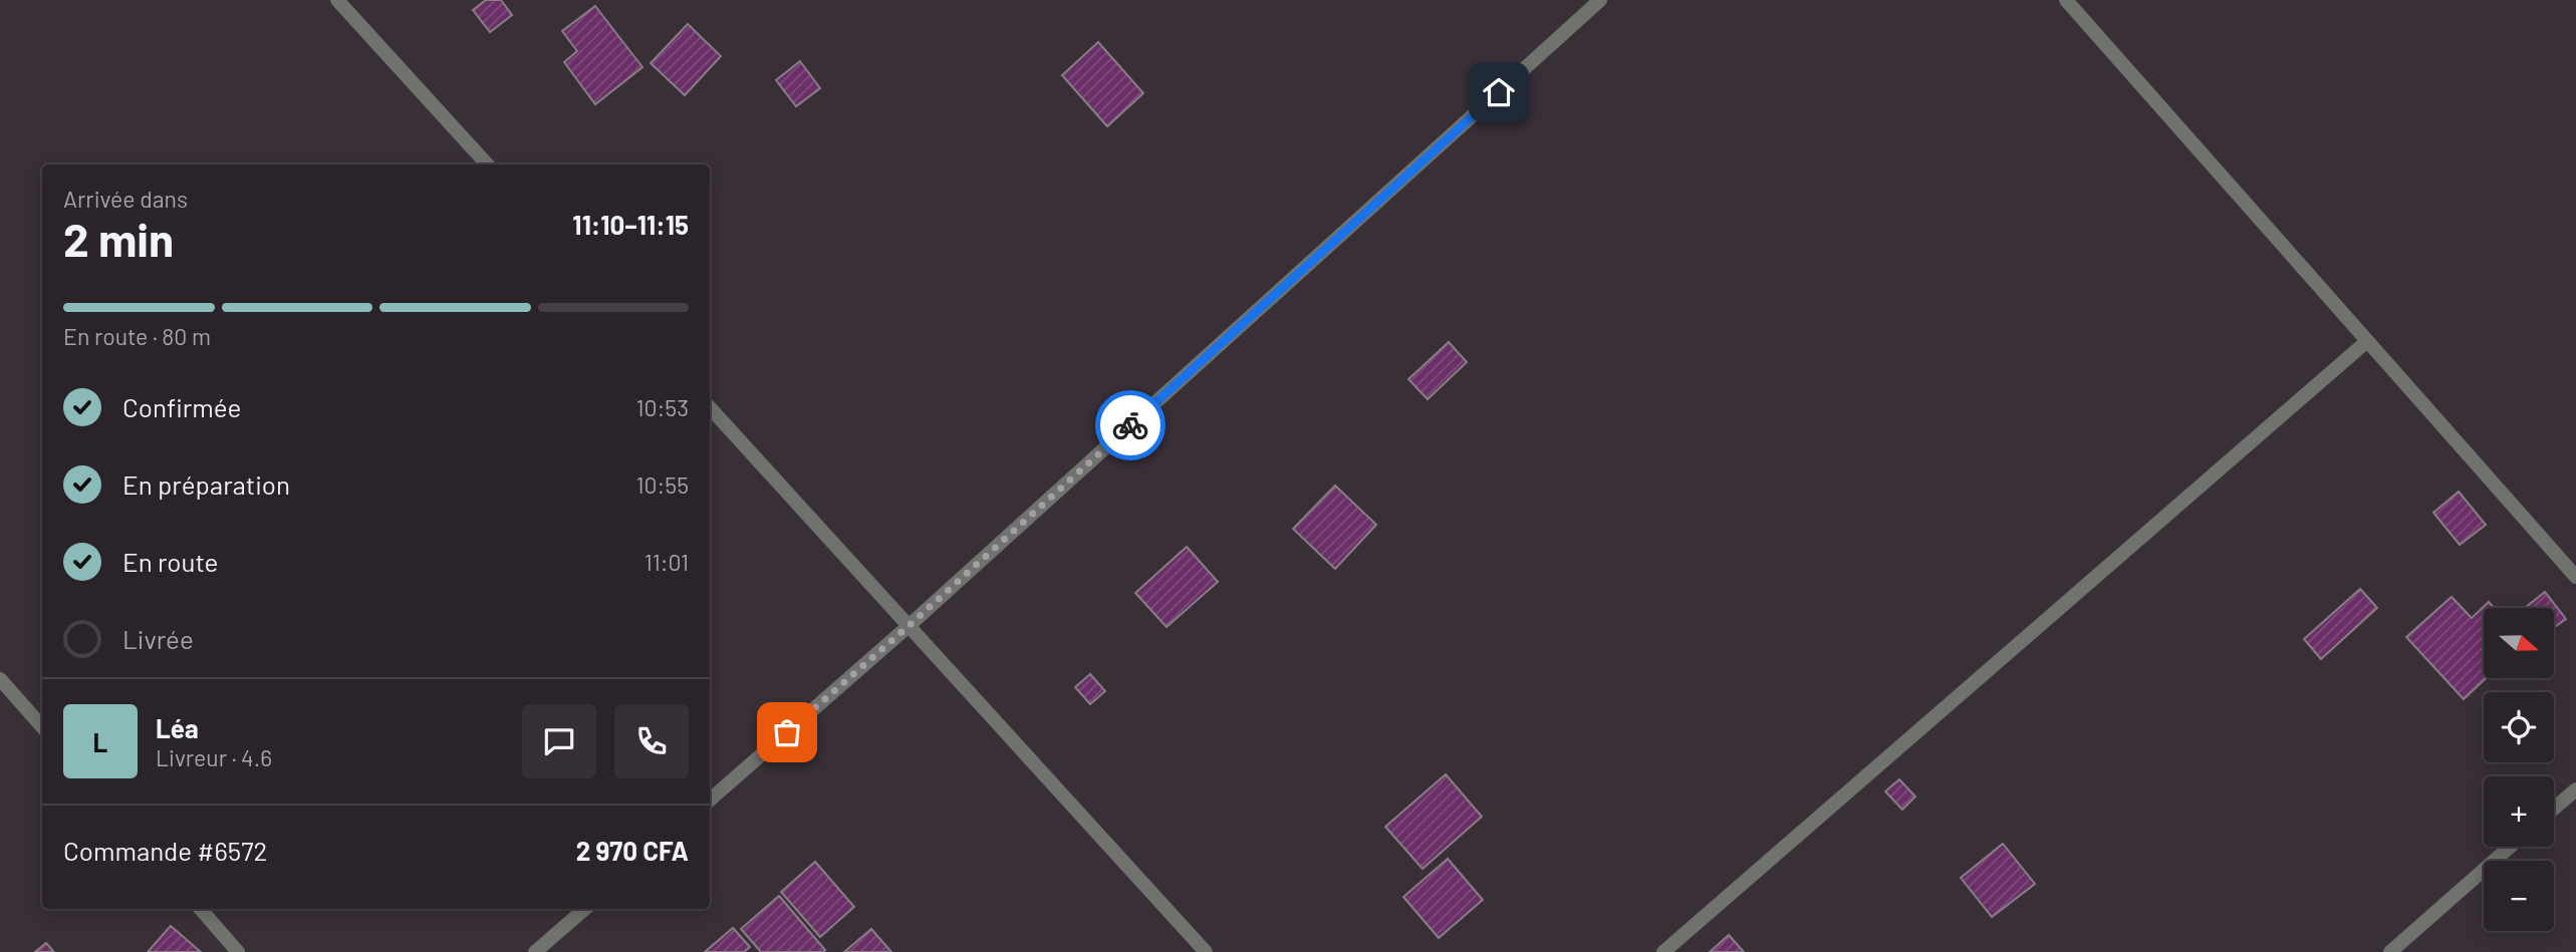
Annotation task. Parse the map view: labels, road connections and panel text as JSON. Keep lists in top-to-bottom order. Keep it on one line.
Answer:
{"north":"right","page":{"heading":["2 min","Arrivée dans","11:10–11:15"],"panel":["Léa","Livreur · 4.6","Commande #6572","2 970 CFA"],"bar":"En route · 80 m","list":[["Confirmée","10:53"],["En préparation","10:55"],["En route","11:01"],"Livrée"],"map_buttons":["+","−"],"round":"L"}}
